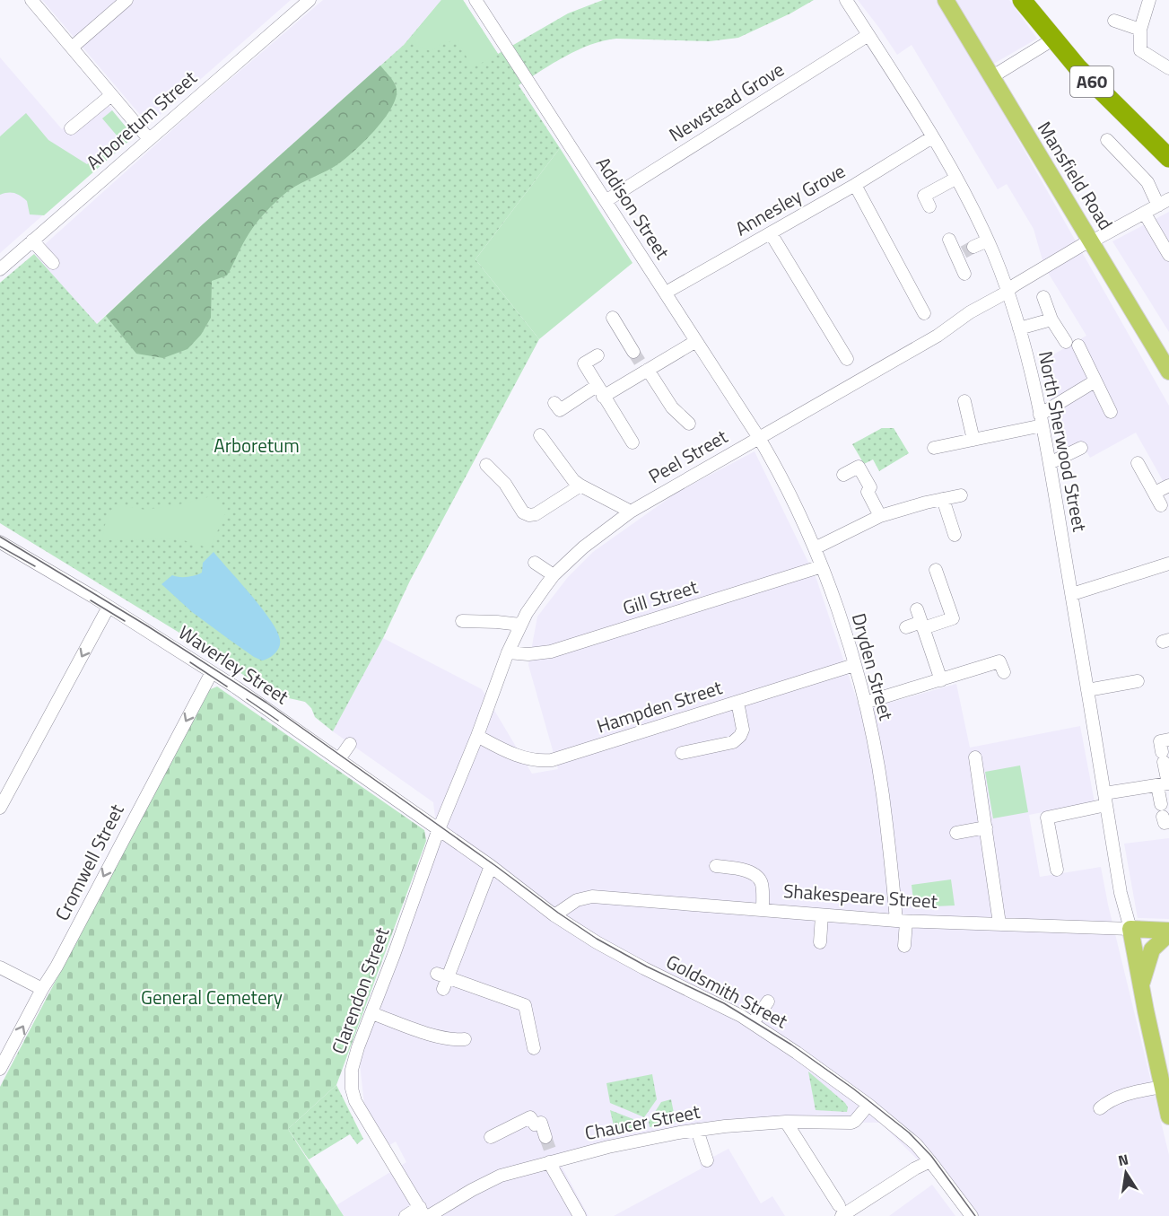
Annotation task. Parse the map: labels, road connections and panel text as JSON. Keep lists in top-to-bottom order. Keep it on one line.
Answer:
{"streets":{"highway":["A60"],"main road":["Mansfield Road","Shakespeare Street"],"street":["Newstead Grove","Arboretum Street","Annesley Grove","Addison Street","North Sherwood Street","Peel Street","Gill Street","Waverley Street","Dryden Street","Hampden Street","Cromwell Street","Clarendon Street","Goldsmith Street","Chaucer Street"]},"crossings":[["Newstead Grove","Addison Street"],["Newstead Grove","North Sherwood Street"],["Mansfield Road","Peel Street"],["Annesley Grove","Addison Street"],["Annesley Grove","North Sherwood Street"],["Addison Street","Peel Street"],["Addison Street","Dryden Street"],["North Sherwood Street","Peel Street"],["North Sherwood Street","Shakespeare Street"],["Peel Street","Gill Street"],["Peel Street","Waverley Street"],["Peel Street","Dryden Street"],["Peel Street","Hampden Street"],["Peel Street","Clarendon Street"],["Peel Street","Goldsmith Street"],["Gill Street","Dryden Street"],["Waverley Street","Cromwell Street"],["Waverley Street","Clarendon Street"],["Waverley Street","Goldsmith Street"],["Dryden Street","Hampden Street"],["Dryden Street","Shakespeare Street"],["Shakespeare Street","Goldsmith Street"],["Clarendon Street","Goldsmith Street"],["Clarendon Street","Chaucer Street"],["Goldsmith Street","Chaucer Street"]],"parks":["Arboretum","General Cemetery"],"north":"top"}
